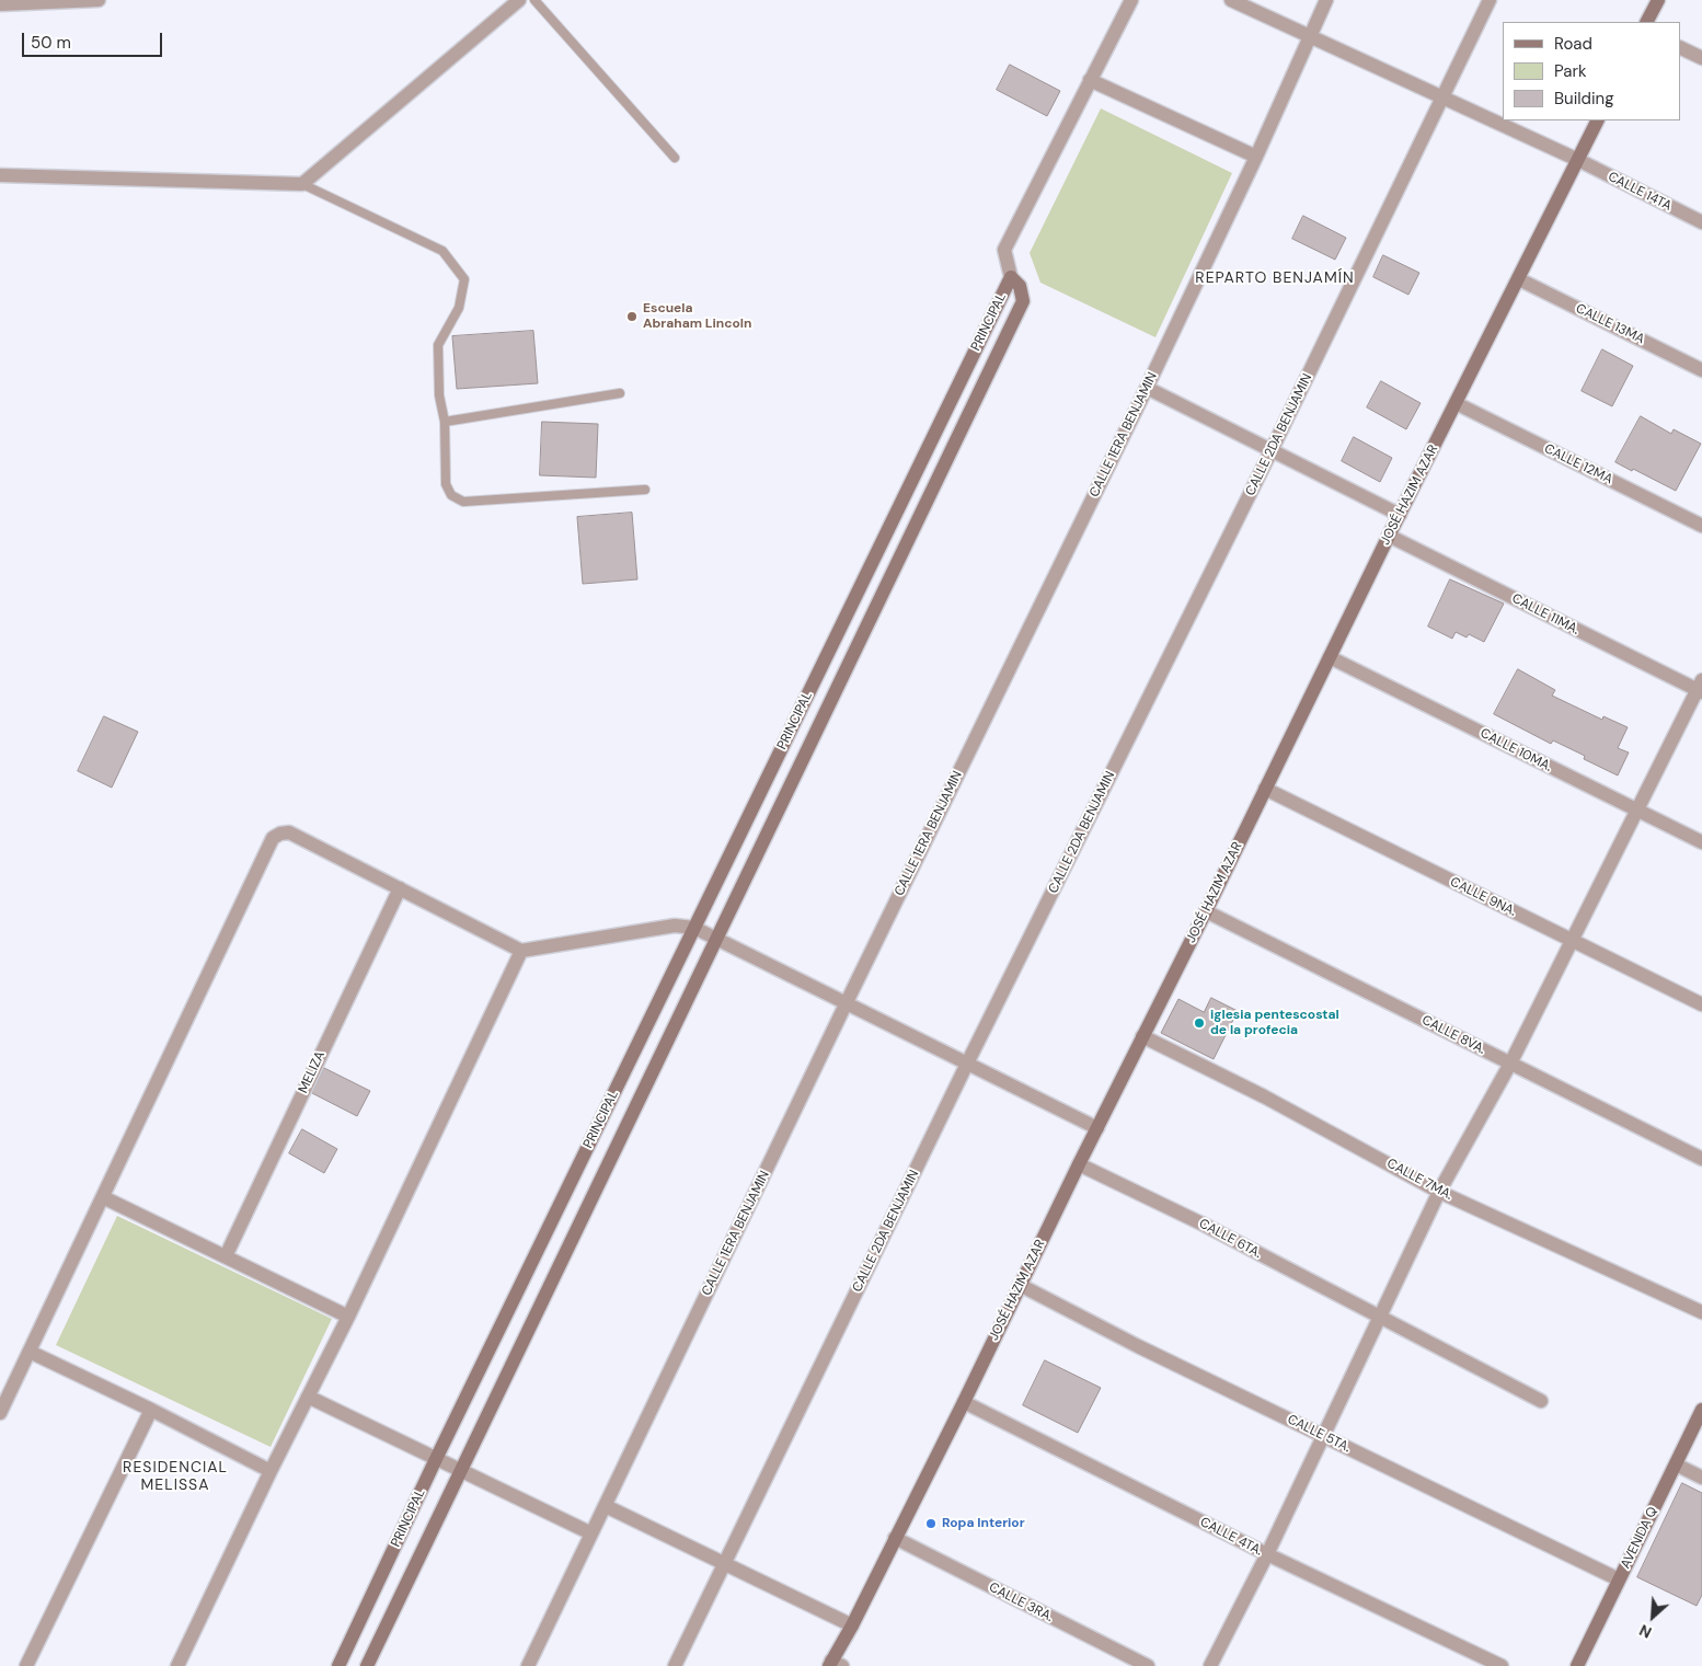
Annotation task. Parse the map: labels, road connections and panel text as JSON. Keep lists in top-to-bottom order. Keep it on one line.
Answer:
{"streets":{"street":["CALLE 14TA","PRINCIPAL","CALLE 13MA","CALLE 1ERA BENJAMIN","CALLE 2DA BENJAMIN","CALLE 12MA","JOSÉ HAZIM AZAR","CALLE 11MA.","CALLE 10MA.","CALLE 9NA.","CALLE 8VA.","MELIZA","CALLE 7MA.","CALLE 6TA.","CALLE 5TA.","CALLE 4TA.","AVENIDA Q","CALLE 3RA."]},"crossings":[["CALLE 14TA","CALLE 1ERA BENJAMIN"],["CALLE 14TA","CALLE 2DA BENJAMIN"],["CALLE 14TA","JOSÉ HAZIM AZAR"],["CALLE 13MA","JOSÉ HAZIM AZAR"],["CALLE 12MA","JOSÉ HAZIM AZAR"],["JOSÉ HAZIM AZAR","CALLE 11MA."],["JOSÉ HAZIM AZAR","CALLE 10MA."],["JOSÉ HAZIM AZAR","CALLE 9NA."],["JOSÉ HAZIM AZAR","CALLE 8VA."],["JOSÉ HAZIM AZAR","CALLE 7MA."],["JOSÉ HAZIM AZAR","CALLE 6TA."],["JOSÉ HAZIM AZAR","CALLE 5TA."],["JOSÉ HAZIM AZAR","CALLE 4TA."],["JOSÉ HAZIM AZAR","CALLE 3RA."],["CALLE 5TA.","AVENIDA Q"]],"districts":["REPARTO BENJAMÍN","RESIDENCIAL MELISSA"],"places":["Escuela Abraham Lincoln","iglesia pentescostal de la profecia","Ropa Interior"],"legend":["Road","Park","Building"],"scale_bar":"50 m","north":"bottom left"}
